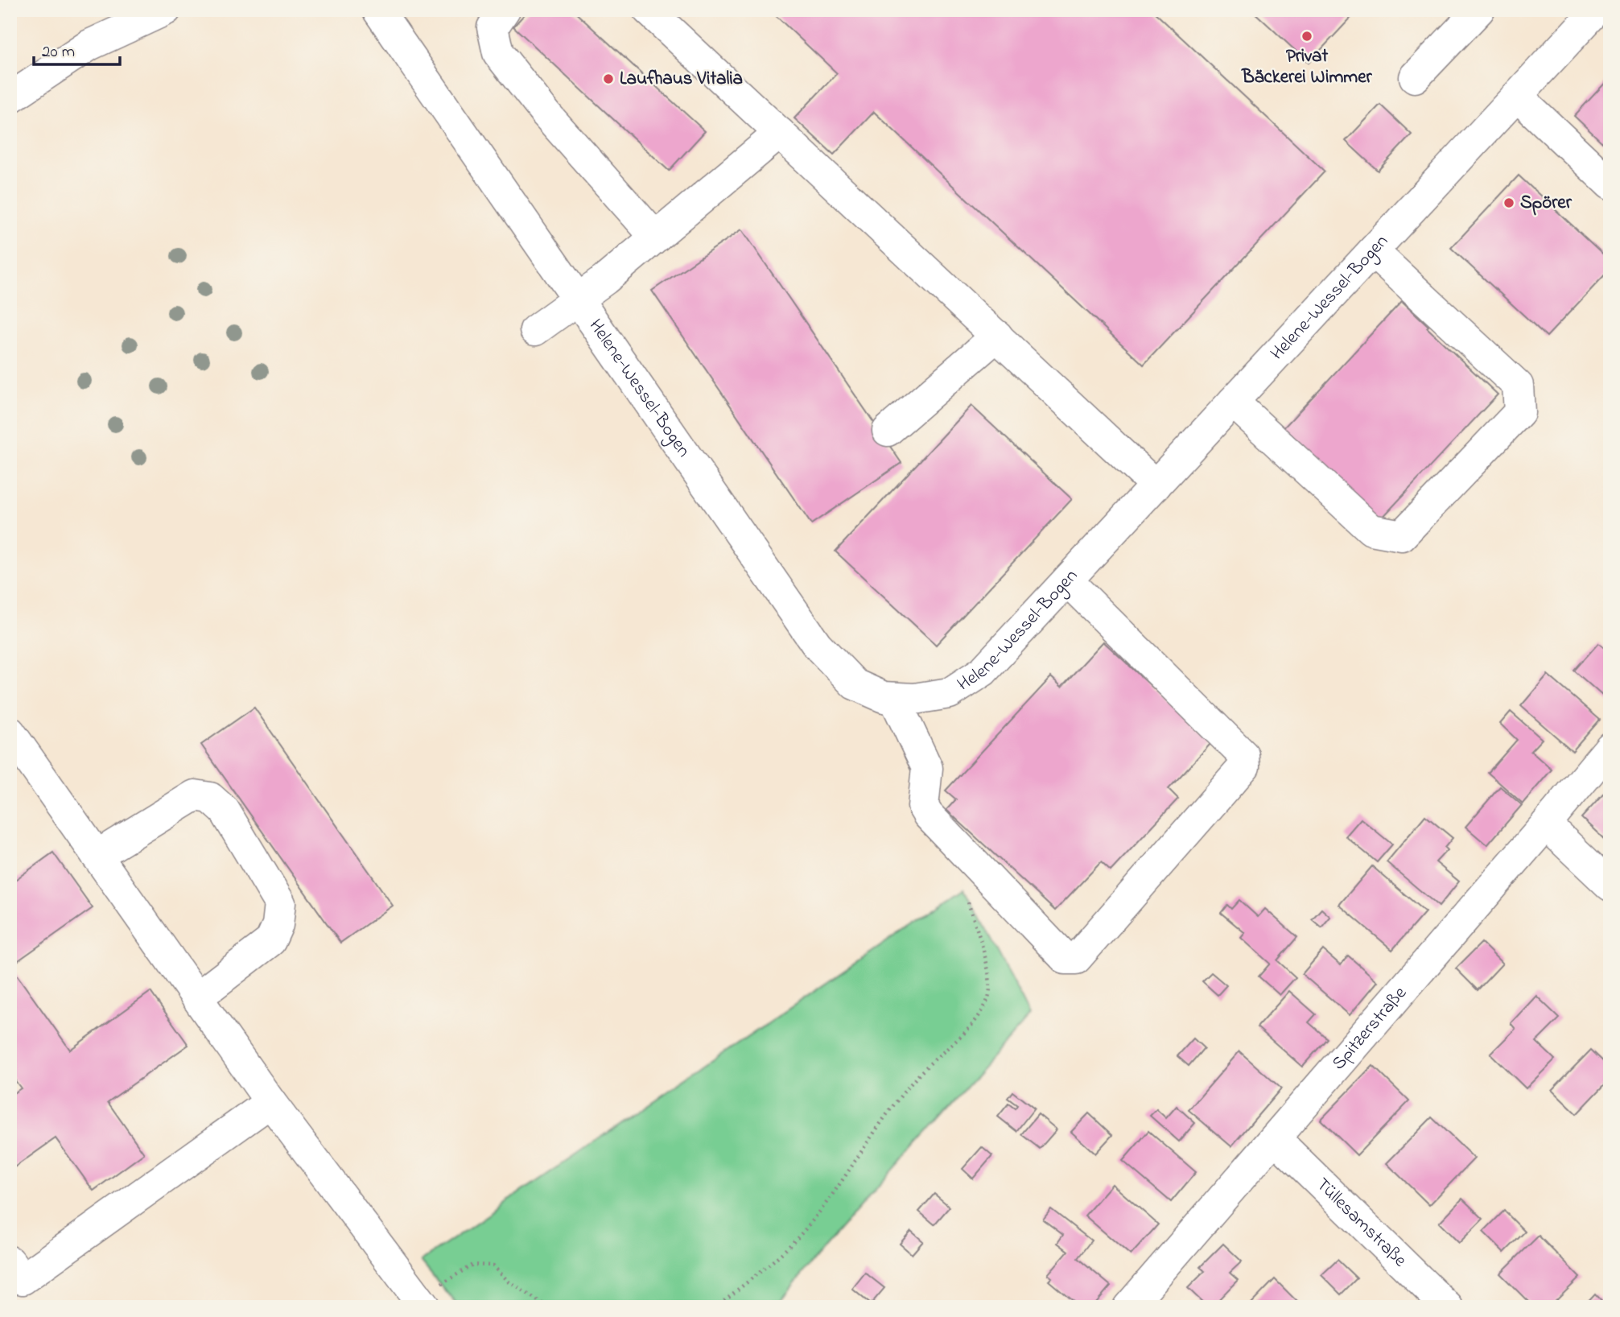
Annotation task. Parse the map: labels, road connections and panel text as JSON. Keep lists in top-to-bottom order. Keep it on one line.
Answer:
{"streets":{"street":["Helene-Wessel-Bogen","Spitzerstraße","Tüllesamstraße"]},"crossings":[["Spitzerstraße","Tüllesamstraße"]],"places":["Privat Bäckerei Wimmer","Laufhaus Vitalia","Spörer"],"scale_bar":"20 m"}
